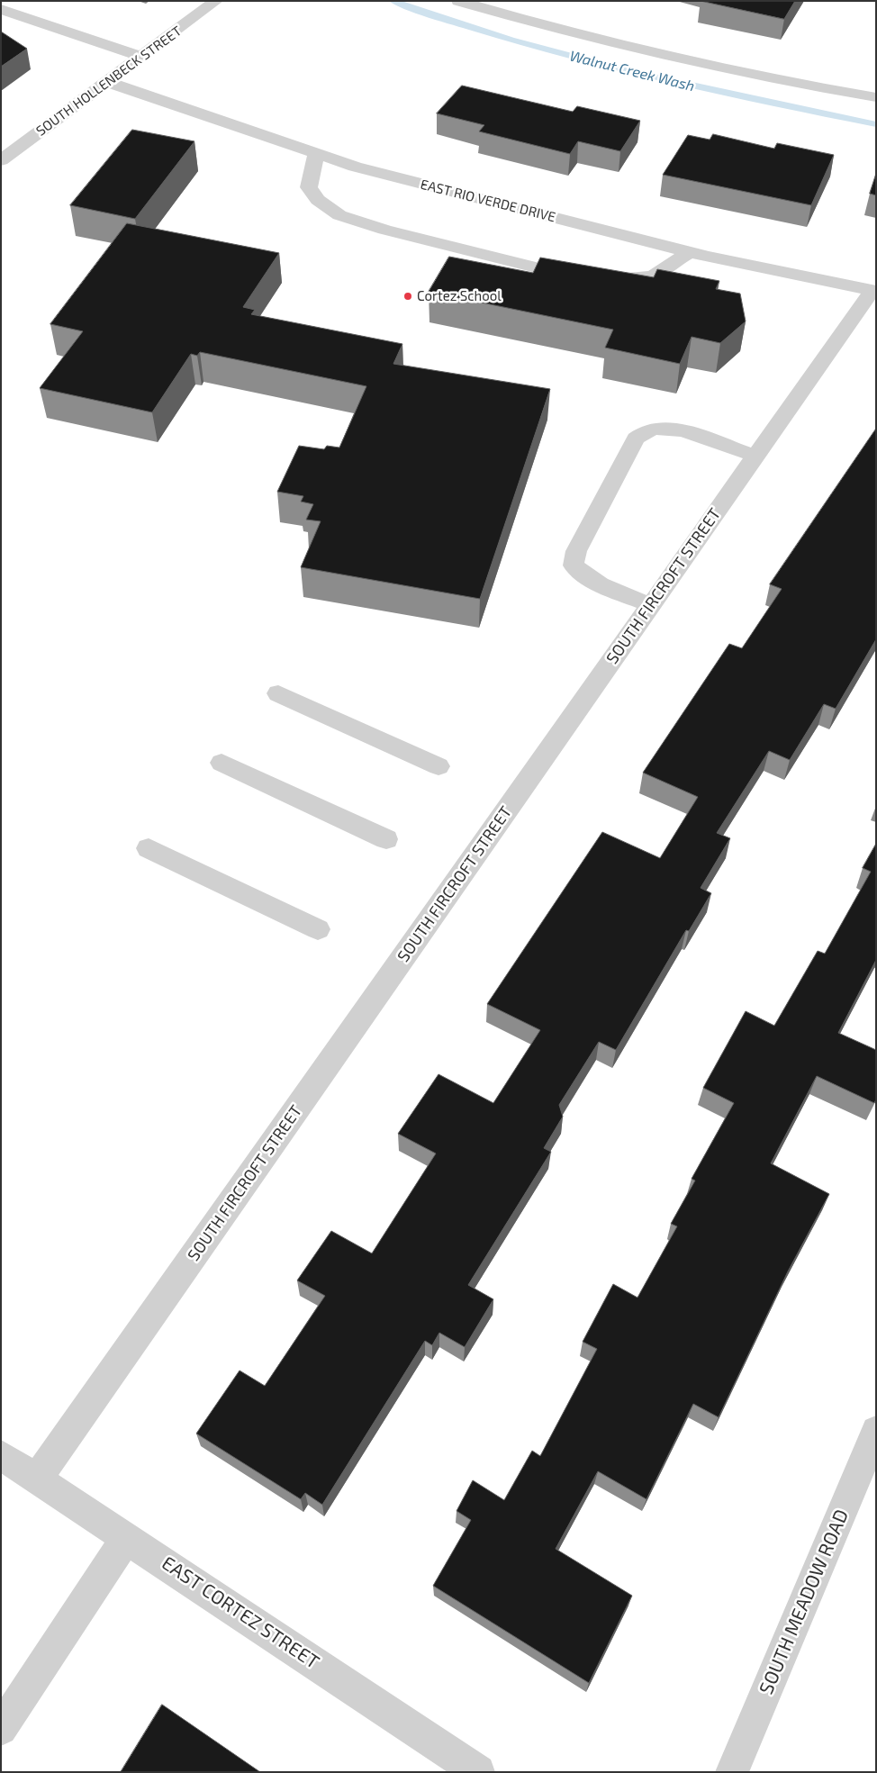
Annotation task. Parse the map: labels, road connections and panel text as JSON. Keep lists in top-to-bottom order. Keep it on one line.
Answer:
{"streets":{"street":["SOUTH HOLLENBECK STREET","EAST RIO VERDE DRIVE","SOUTH FIRCROFT STREET","SOUTH MEADOW ROAD","EAST CORTEZ STREET"]},"crossings":[["SOUTH HOLLENBECK STREET","EAST RIO VERDE DRIVE"],["EAST RIO VERDE DRIVE","SOUTH FIRCROFT STREET"],["SOUTH FIRCROFT STREET","EAST CORTEZ STREET"]],"water":["Walnut Creek Wash"],"places":["Cortez School"]}
